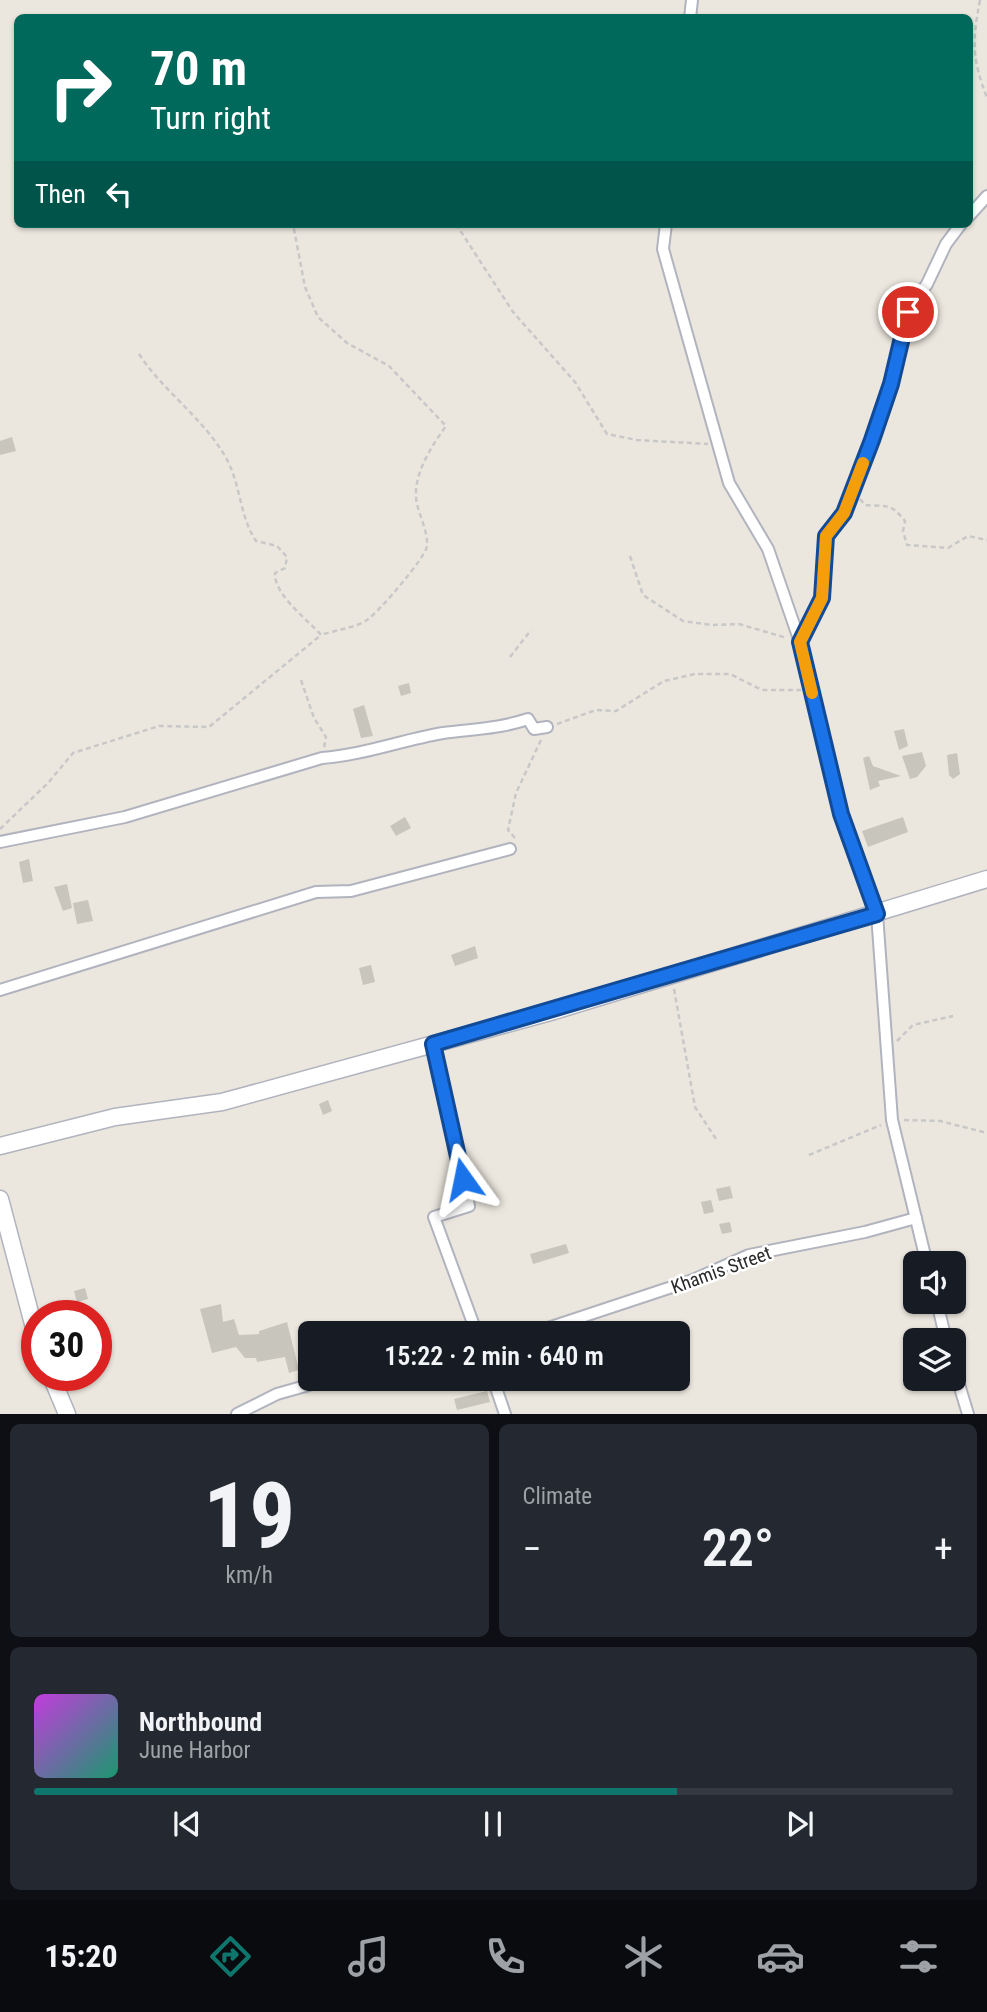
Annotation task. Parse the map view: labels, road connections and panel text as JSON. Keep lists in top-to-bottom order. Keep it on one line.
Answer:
{"streets":{"street":["Khamis Street"]},"page":{"turn":["70 m","Turn right"],"then":"Then","limit":"30","trip":"15:22 · 2 min · 640 m","tile":[["19","km/h"],"Climate"],"heat":["−","22°","+"],"song":["Northbound","June Harbor"],"tabs":"15:20"}}
